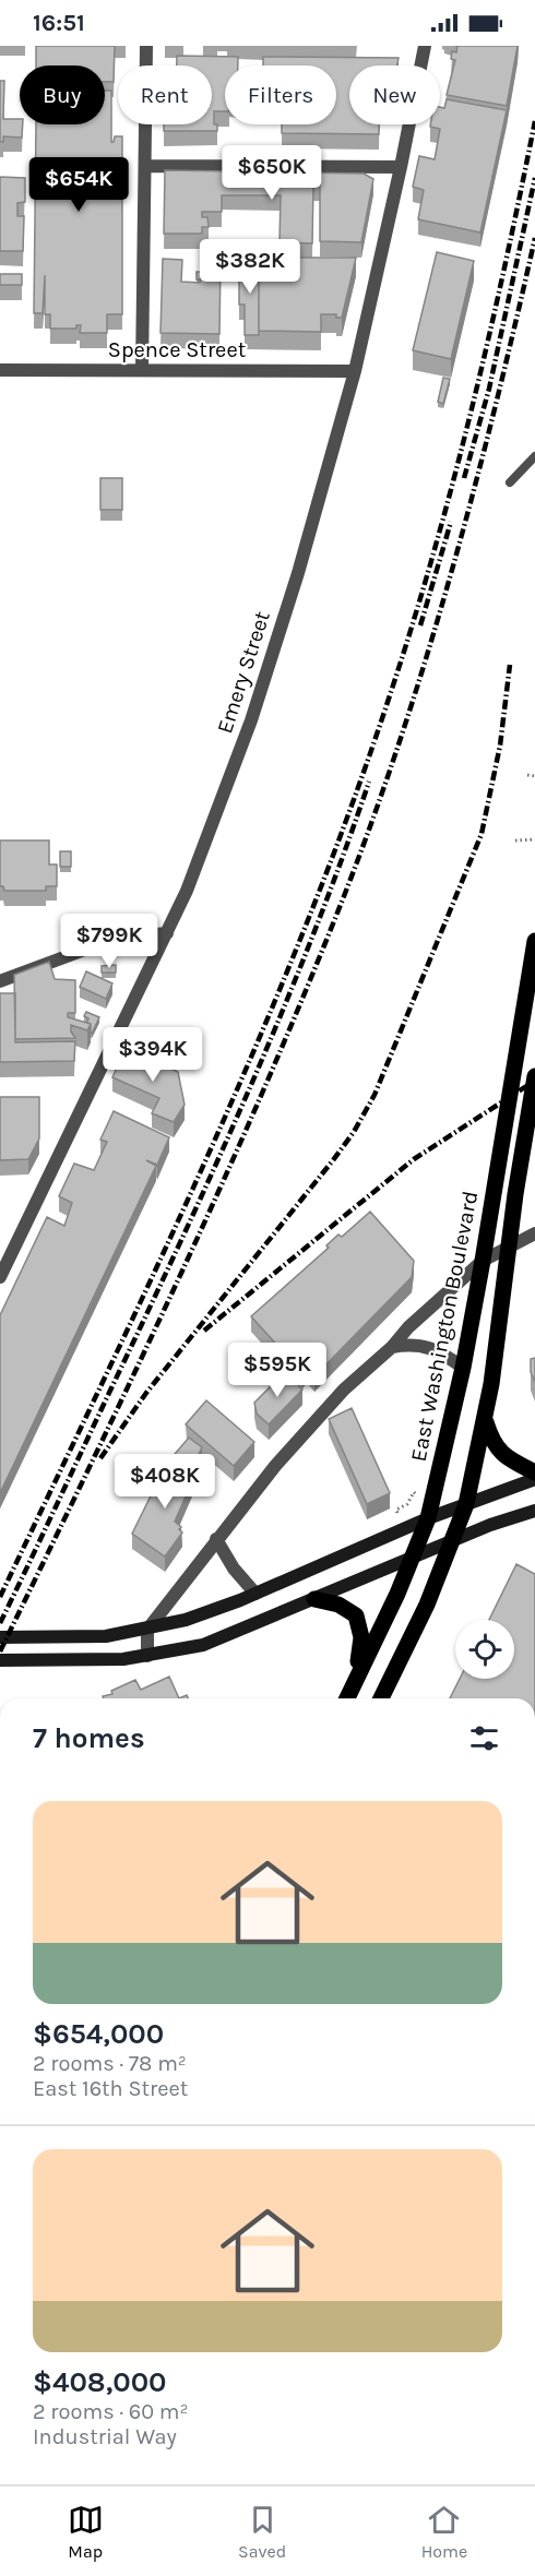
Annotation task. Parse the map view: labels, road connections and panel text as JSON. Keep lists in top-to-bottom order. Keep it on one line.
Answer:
{"streets":{"main road":["East Washington Boulevard"],"street":["Spence Street","Emery Street"]},"crossings":[["Spence Street","Emery Street"]],"page":{"status":"16:51","chip":["Buy","Rent","Filters","New"],"price":["$650K","$654K","$382K","$799K","$394K","$595K","$408K"],"heading":"7 homes","list":[{"name":"$654,000","note":"2 rooms · 78 m² · East 16th Street"},{"name":"$408,000","note":"2 rooms · 60 m² · Industrial Way"}],"tabs":["Map","Saved","Home"]}}
